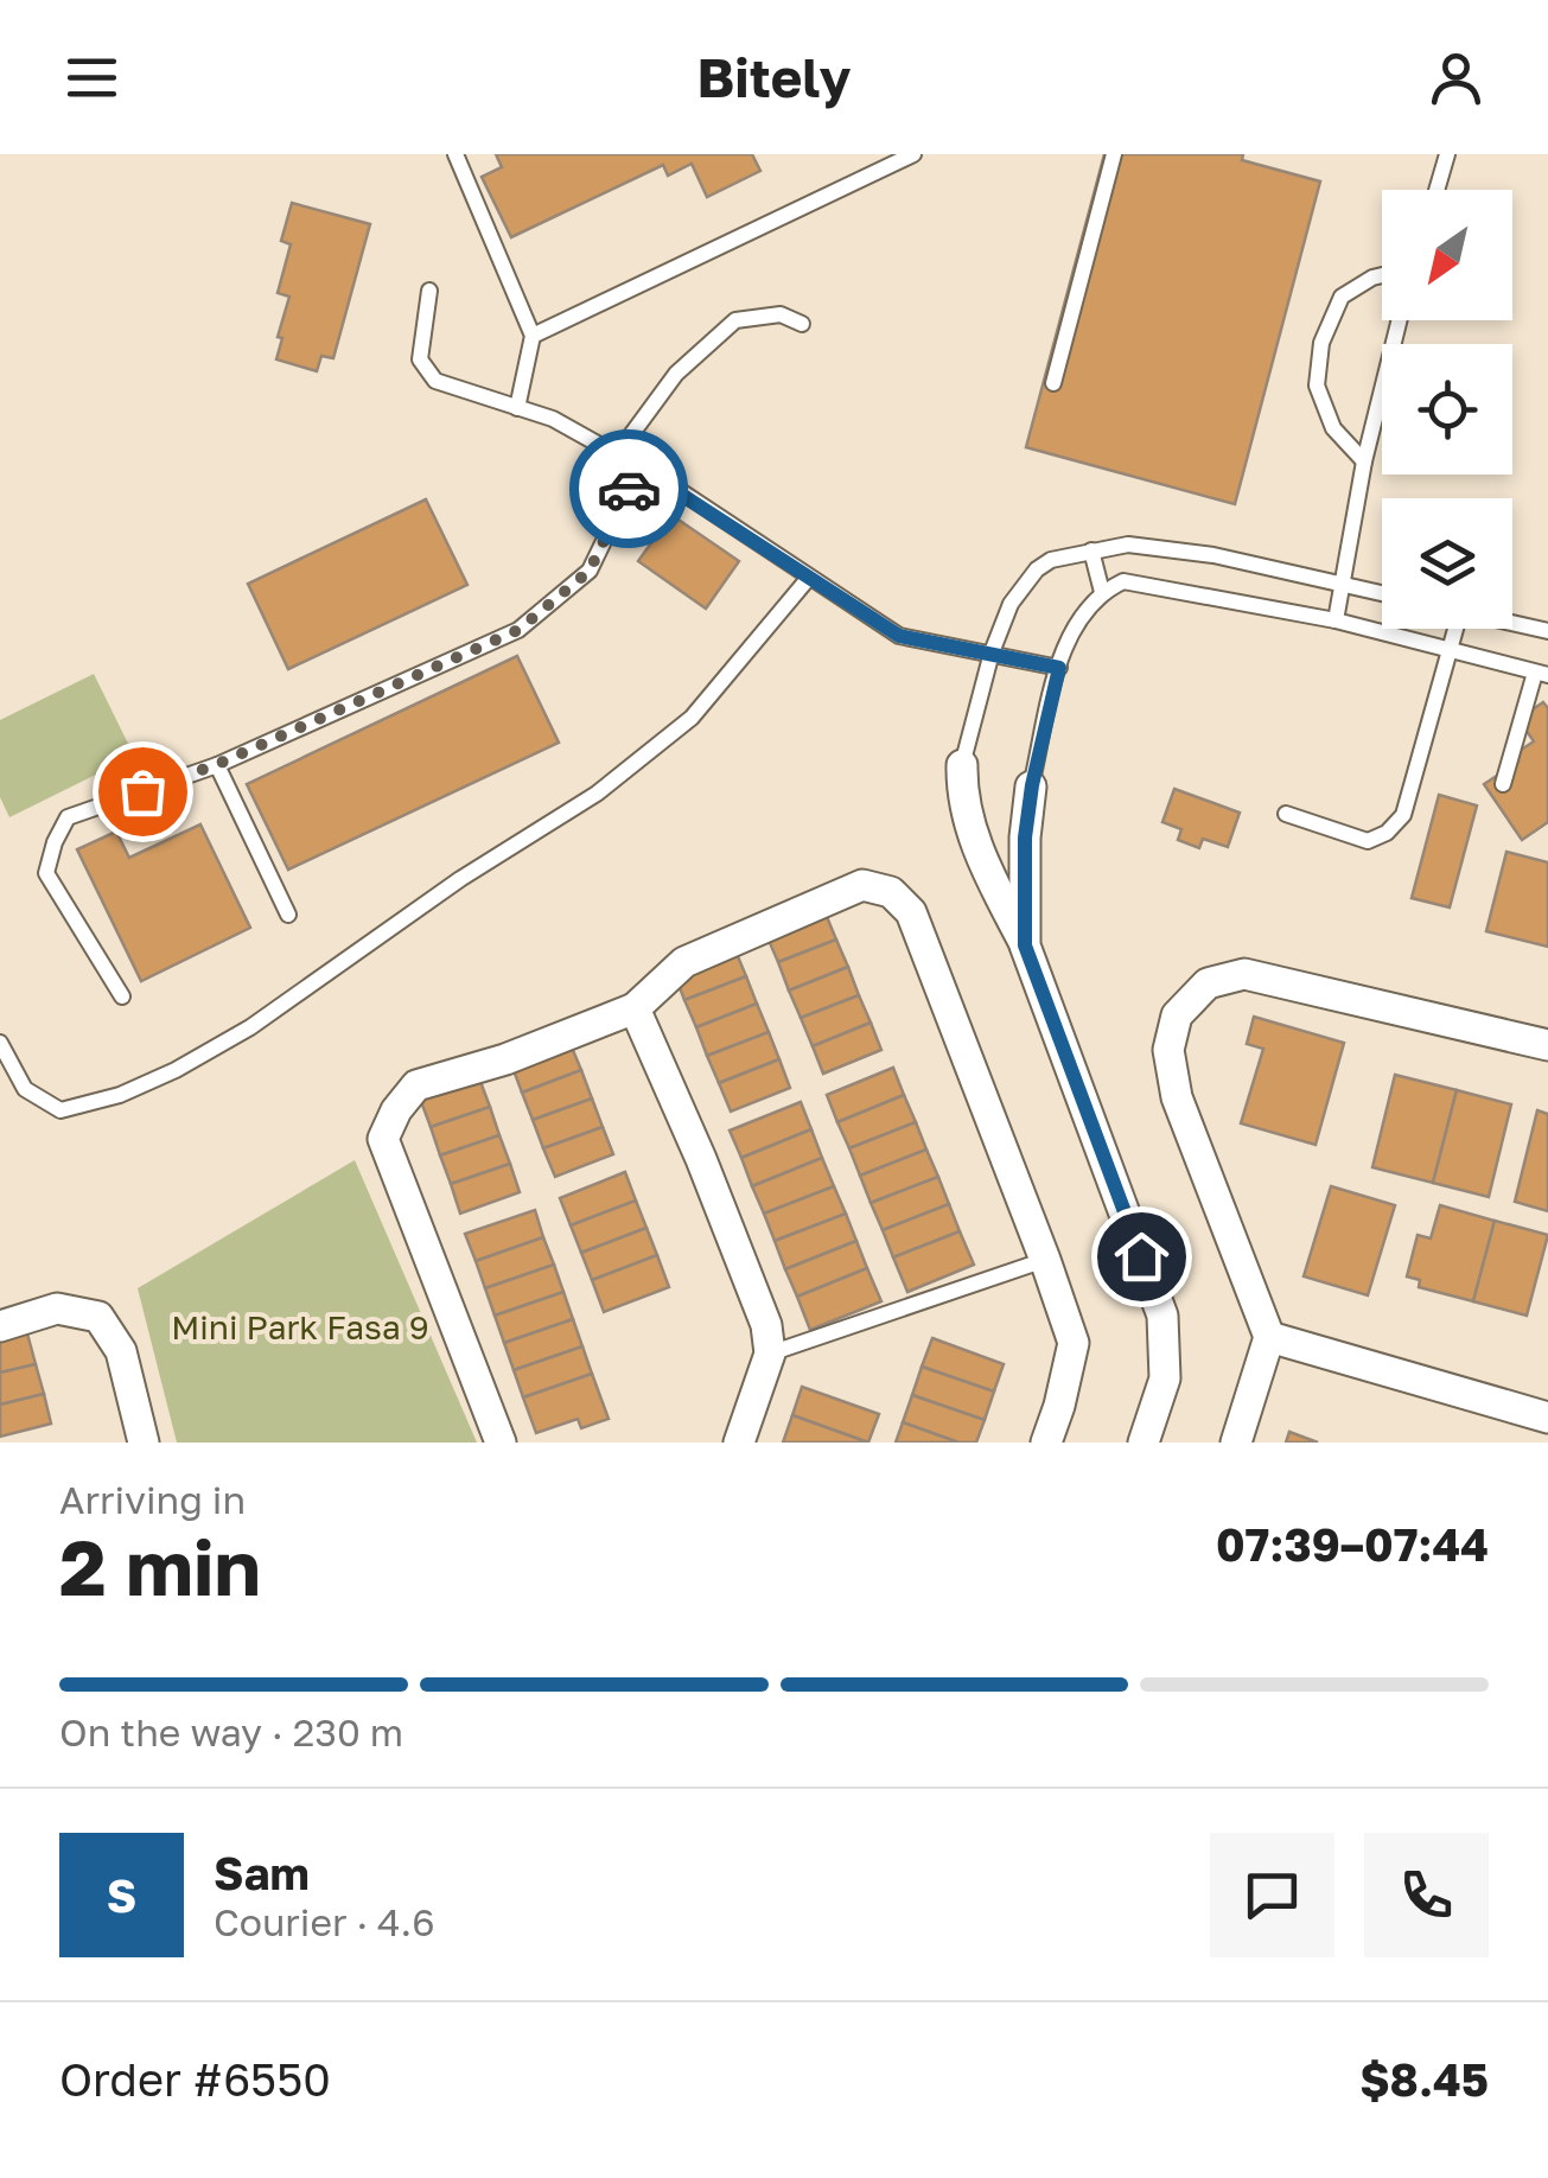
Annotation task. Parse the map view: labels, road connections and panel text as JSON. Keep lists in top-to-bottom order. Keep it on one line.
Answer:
{"parks":["Mini Park Fasa 9"],"north":"bottom left","page":{"header":"Bitely","heading":["2 min","Arriving in","07:39–07:44"],"panel":["Sam","Courier · 4.6","Order #6550","$8.45"],"bar":"On the way · 230 m","round":"S"}}
